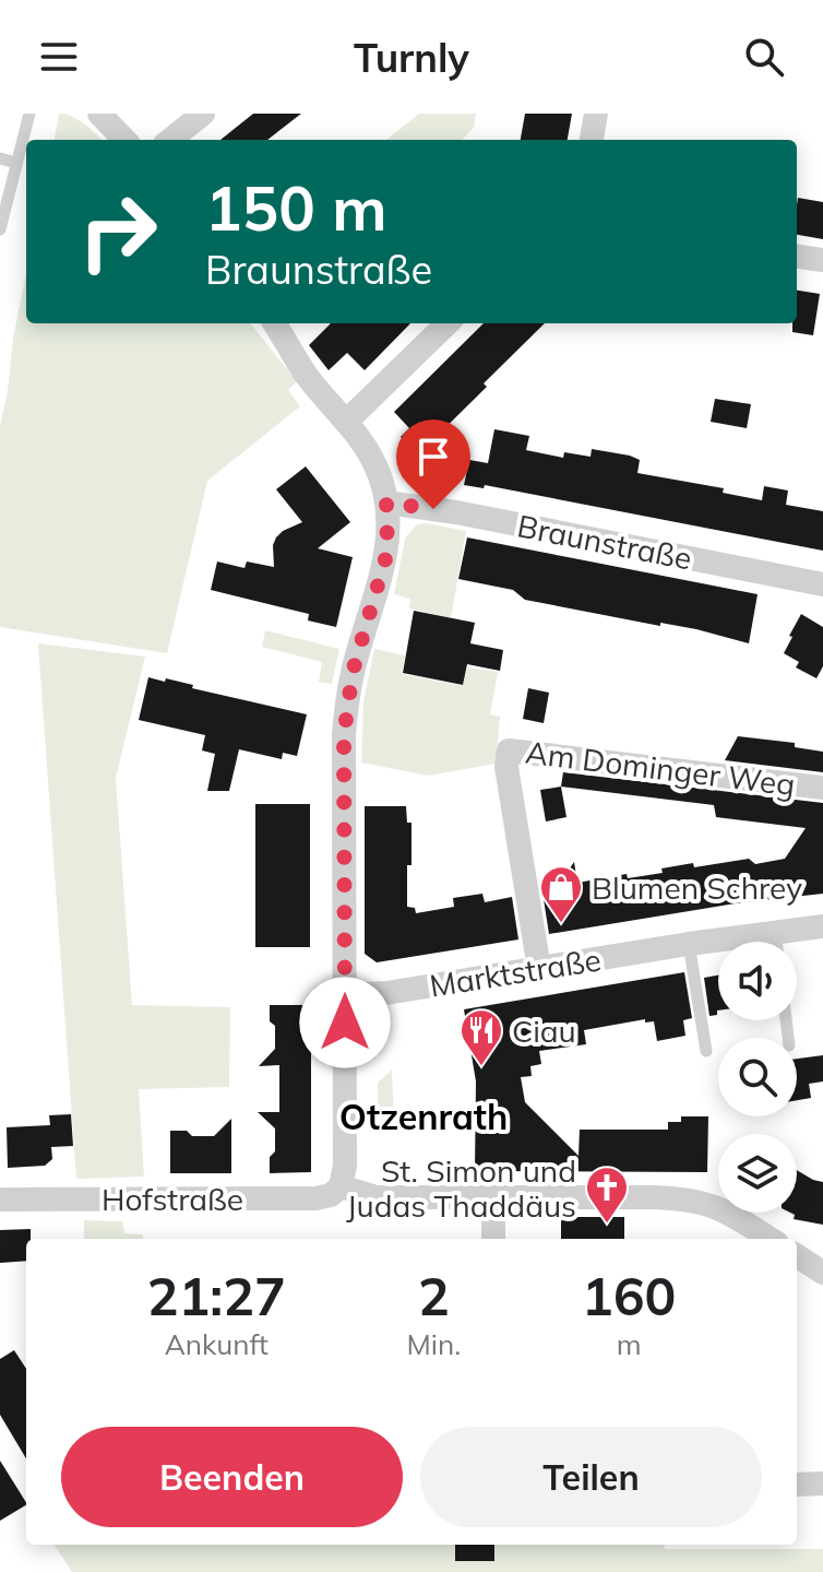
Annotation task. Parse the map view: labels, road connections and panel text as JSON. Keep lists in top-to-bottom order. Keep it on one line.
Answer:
{"streets":{"street":["Braunstraße","Am Dominger Weg","Marktstraße","Hofstraße"]},"crossings":[["Am Dominger Weg","Marktstraße"]],"districts":["Otzenrath"],"places":{"shop":["Blumen Schrey"],"restaurant":["Ciau"],"church":["St. Simon und Judas Thaddäus"]},"page":{"header":"Turnly","turn":["150 m","Braunstraße"],"eta":["21:27","Ankunft","2","Min.","160","m"],"buttons":["Beenden","Teilen"]}}
